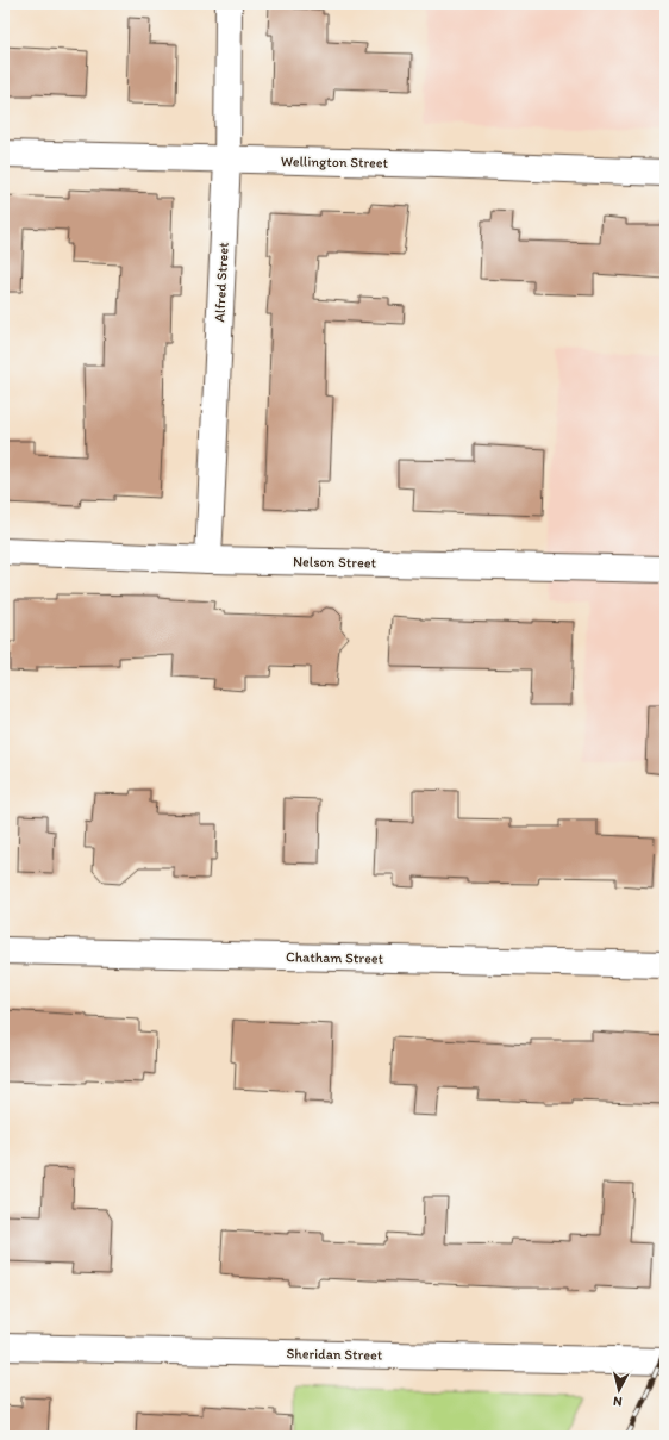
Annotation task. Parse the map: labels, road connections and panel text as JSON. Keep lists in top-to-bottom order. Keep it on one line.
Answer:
{"streets":{"street":["Wellington Street","Alfred Street","Nelson Street","Chatham Street","Sheridan Street"]},"crossings":[["Wellington Street","Alfred Street"],["Alfred Street","Nelson Street"]],"north":"bottom"}
